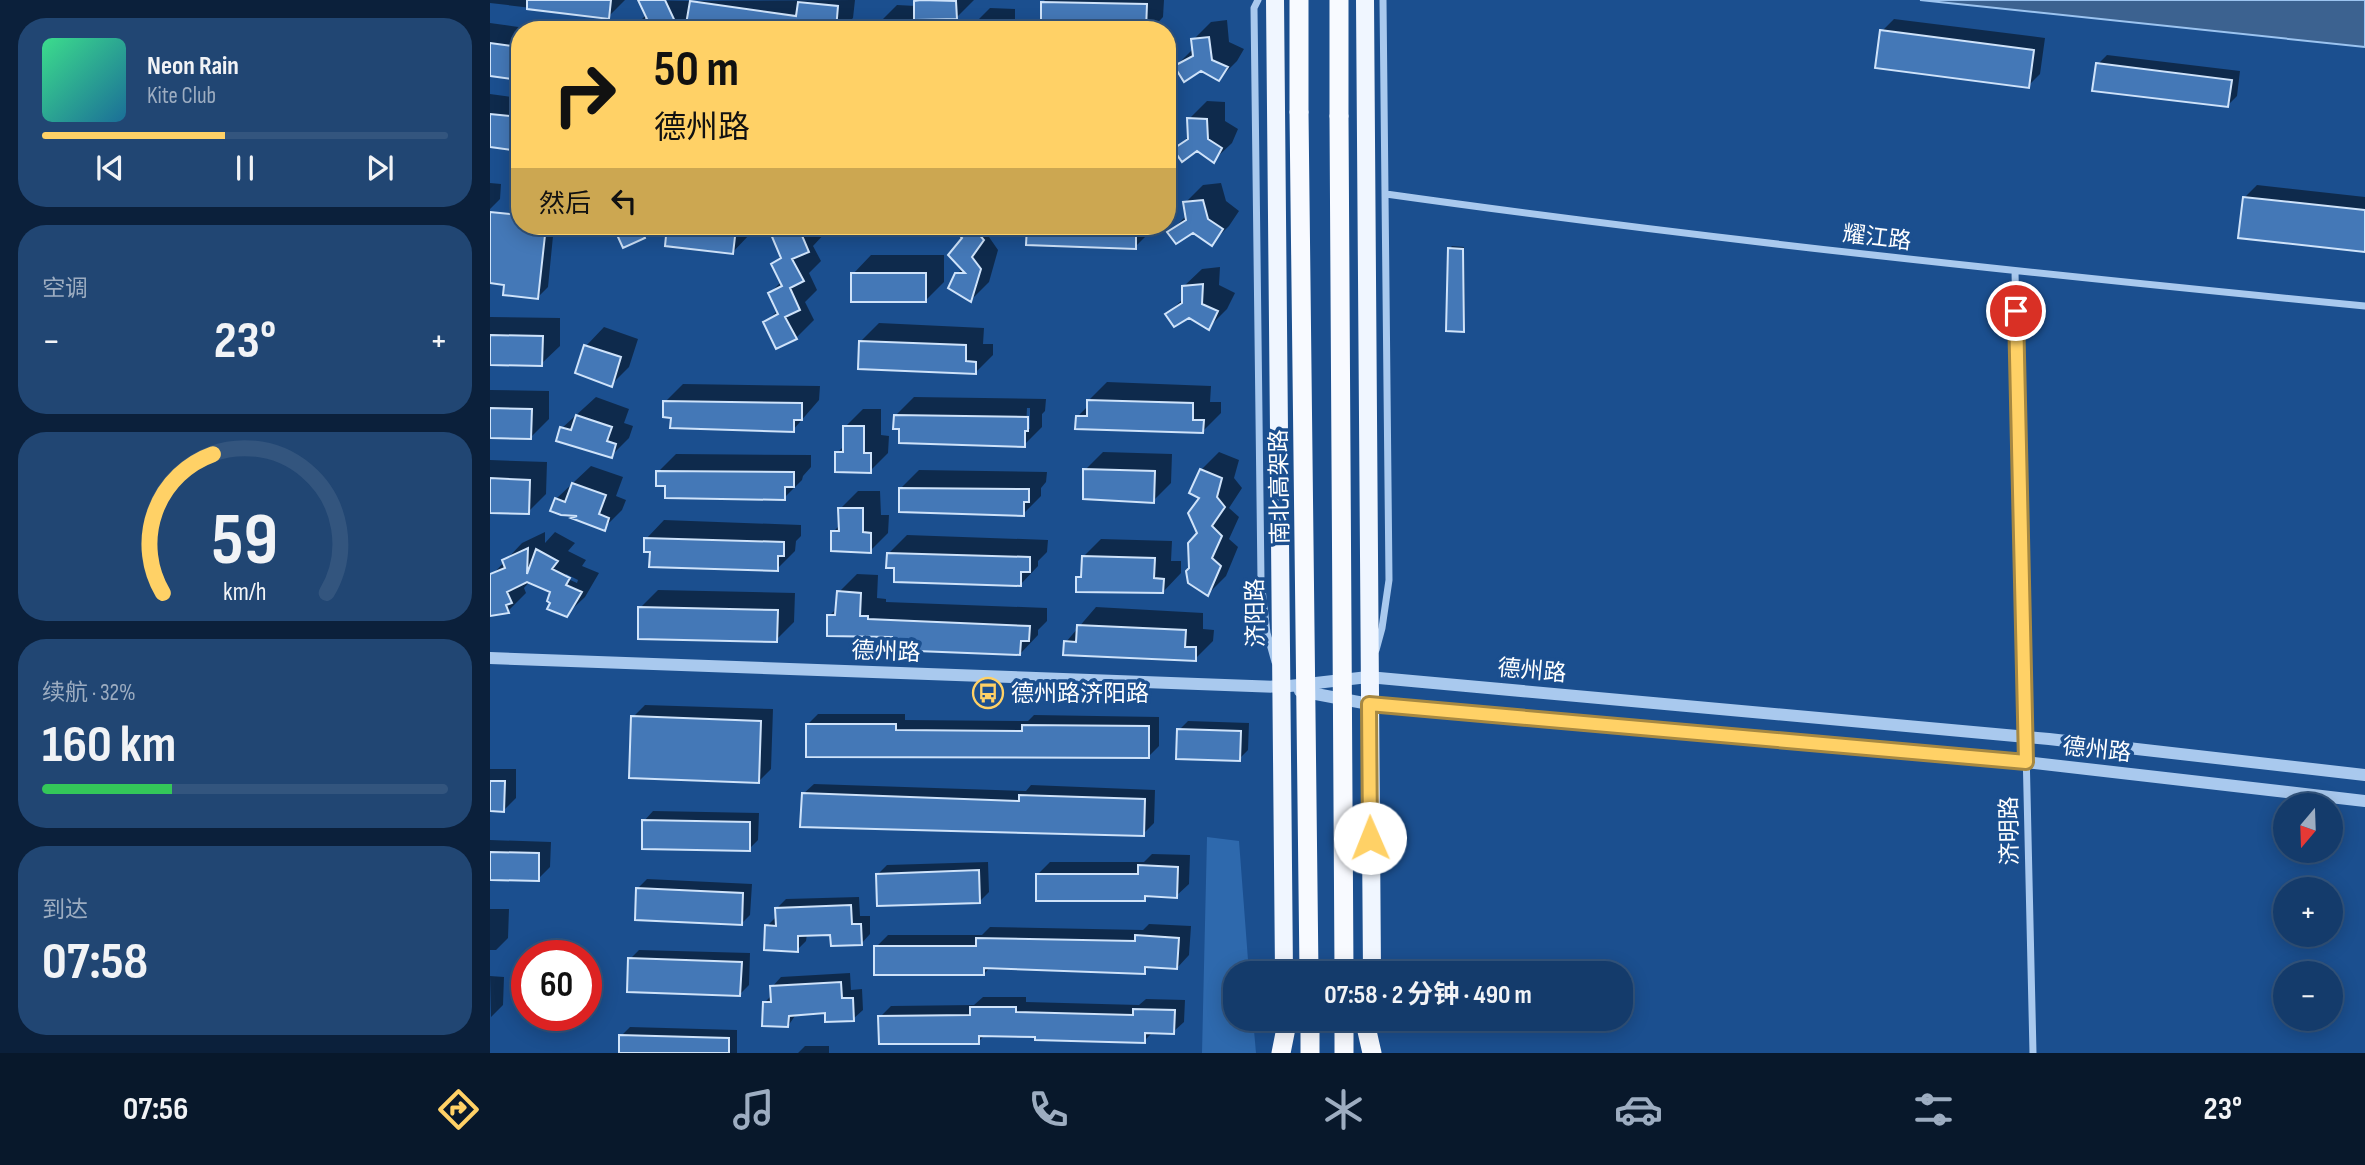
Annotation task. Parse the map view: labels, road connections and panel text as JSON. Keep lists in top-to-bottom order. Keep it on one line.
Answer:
{"streets":{"highway":["南北高架路"],"main road":["济阳路"],"street":["耀江路","德州路","济明路"]},"crossings":[["耀江路","济明路"],["济阳路","德州路"],["德州路","济明路"]],"places":{"bus stop":["德州路济阳路"]},"north":"bottom","page":{"turn":["50 m","德州路"],"song":["Neon Rain","Kite Club"],"then":"然后","tile":["空调",["续航 · 32%","160 km"],["到达","07:58"]],"heat":["−","23°","+"],"map_buttons":["+","−"],"limit":"60","trip":"07:58 · 2 分钟 · 490 m","tabs":["07:56","23°"],"gauge":["59","km/h"]}}
